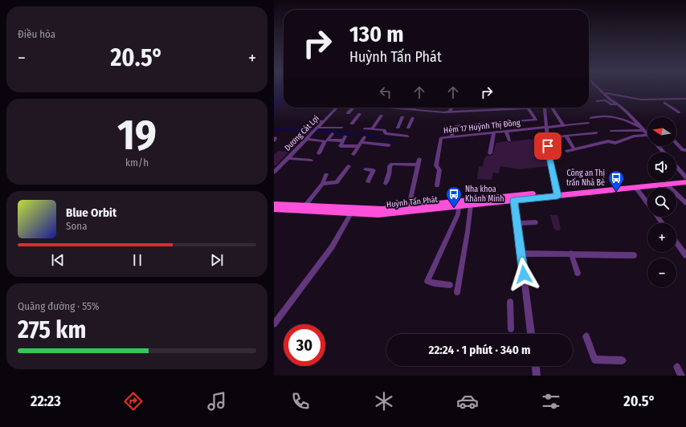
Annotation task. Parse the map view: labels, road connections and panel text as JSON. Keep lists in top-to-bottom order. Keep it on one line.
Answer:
{"streets":{"main road":["Huỳnh Tấn Phát"],"street":["Hẻm 17 Huỳnh Thị Đồng","Dương Cát Lợi"]},"places":{"bus stop":["Công an Thị trấn Nhà Bè","Nha khoa Khánh Minh"]},"north":"left","page":{"tile":["Điều hòa",["19","km/h"],["Quãng đường · 55%","275 km"]],"turn":["130 m","Huỳnh Tấn Phát"],"heat":["−","20.5°","+"],"map_buttons":["+","−"],"song":["Blue Orbit","Sona"],"limit":"30","trip":"22:24 · 1 phút · 340 m","tabs":["22:23","20.5°"]}}
